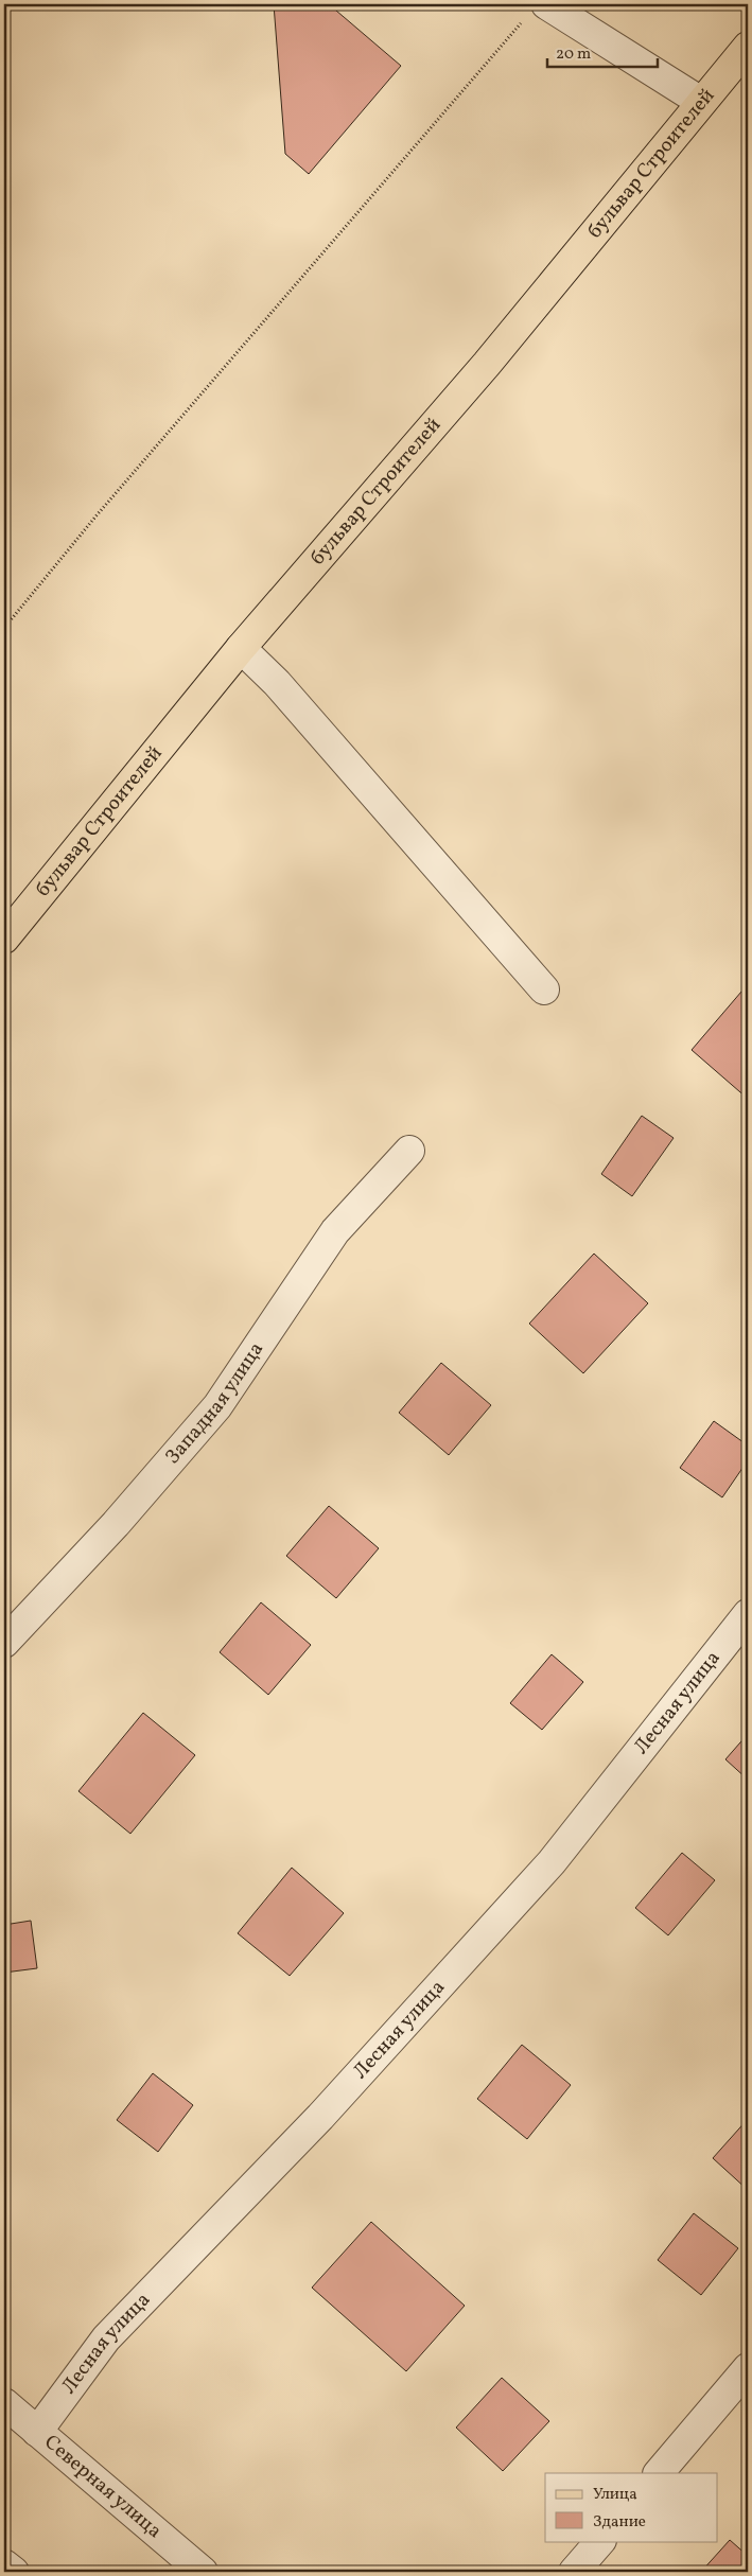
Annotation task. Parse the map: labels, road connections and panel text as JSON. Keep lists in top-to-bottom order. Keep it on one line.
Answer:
{"streets":{"main road":["бульвар Строителей"],"street":["Западная улица","Лесная улица","Северная улица"]},"crossings":[["Лесная улица","Северная улица"]],"legend":["Улица","Здание"],"scale_bar":"20 m"}
